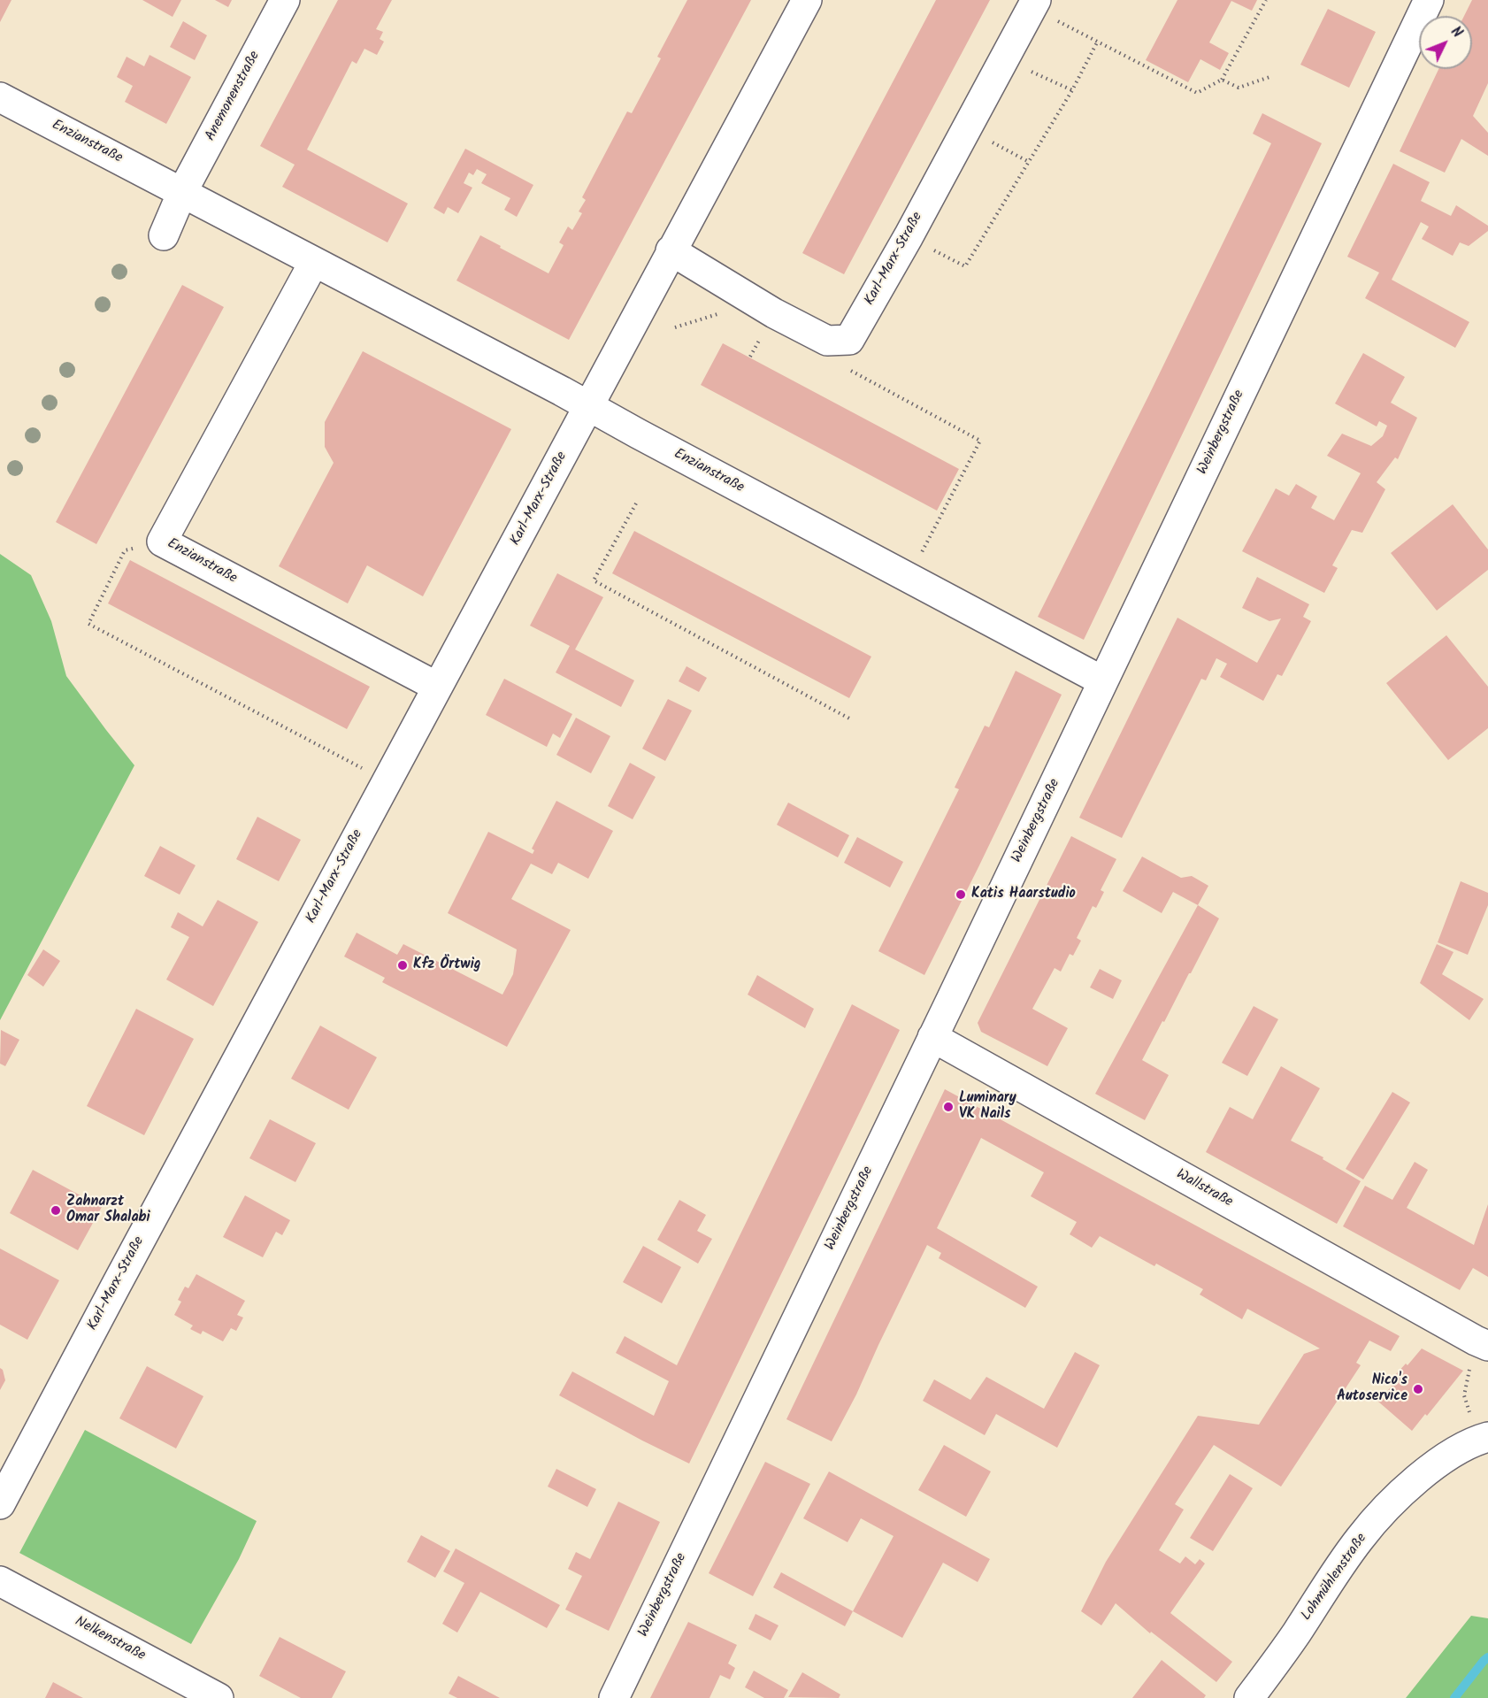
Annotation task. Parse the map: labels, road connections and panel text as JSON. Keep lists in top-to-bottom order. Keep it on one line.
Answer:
{"streets":{"street":["Anemonenstraße","Enzianstraße","Karl-Marx-Straße","Weinbergstraße","Wallstraße","Lohmühlenstraße","Nelkenstraße"]},"crossings":[["Anemonenstraße","Enzianstraße"],["Enzianstraße","Karl-Marx-Straße"],["Enzianstraße","Weinbergstraße"],["Weinbergstraße","Wallstraße"]],"places":["Katis Haarstudio","Kfz Örtwig","Luminary VK Nails","Zahnarzt Omar Shalabi","Nico's Autoservice"],"north":"top right"}
